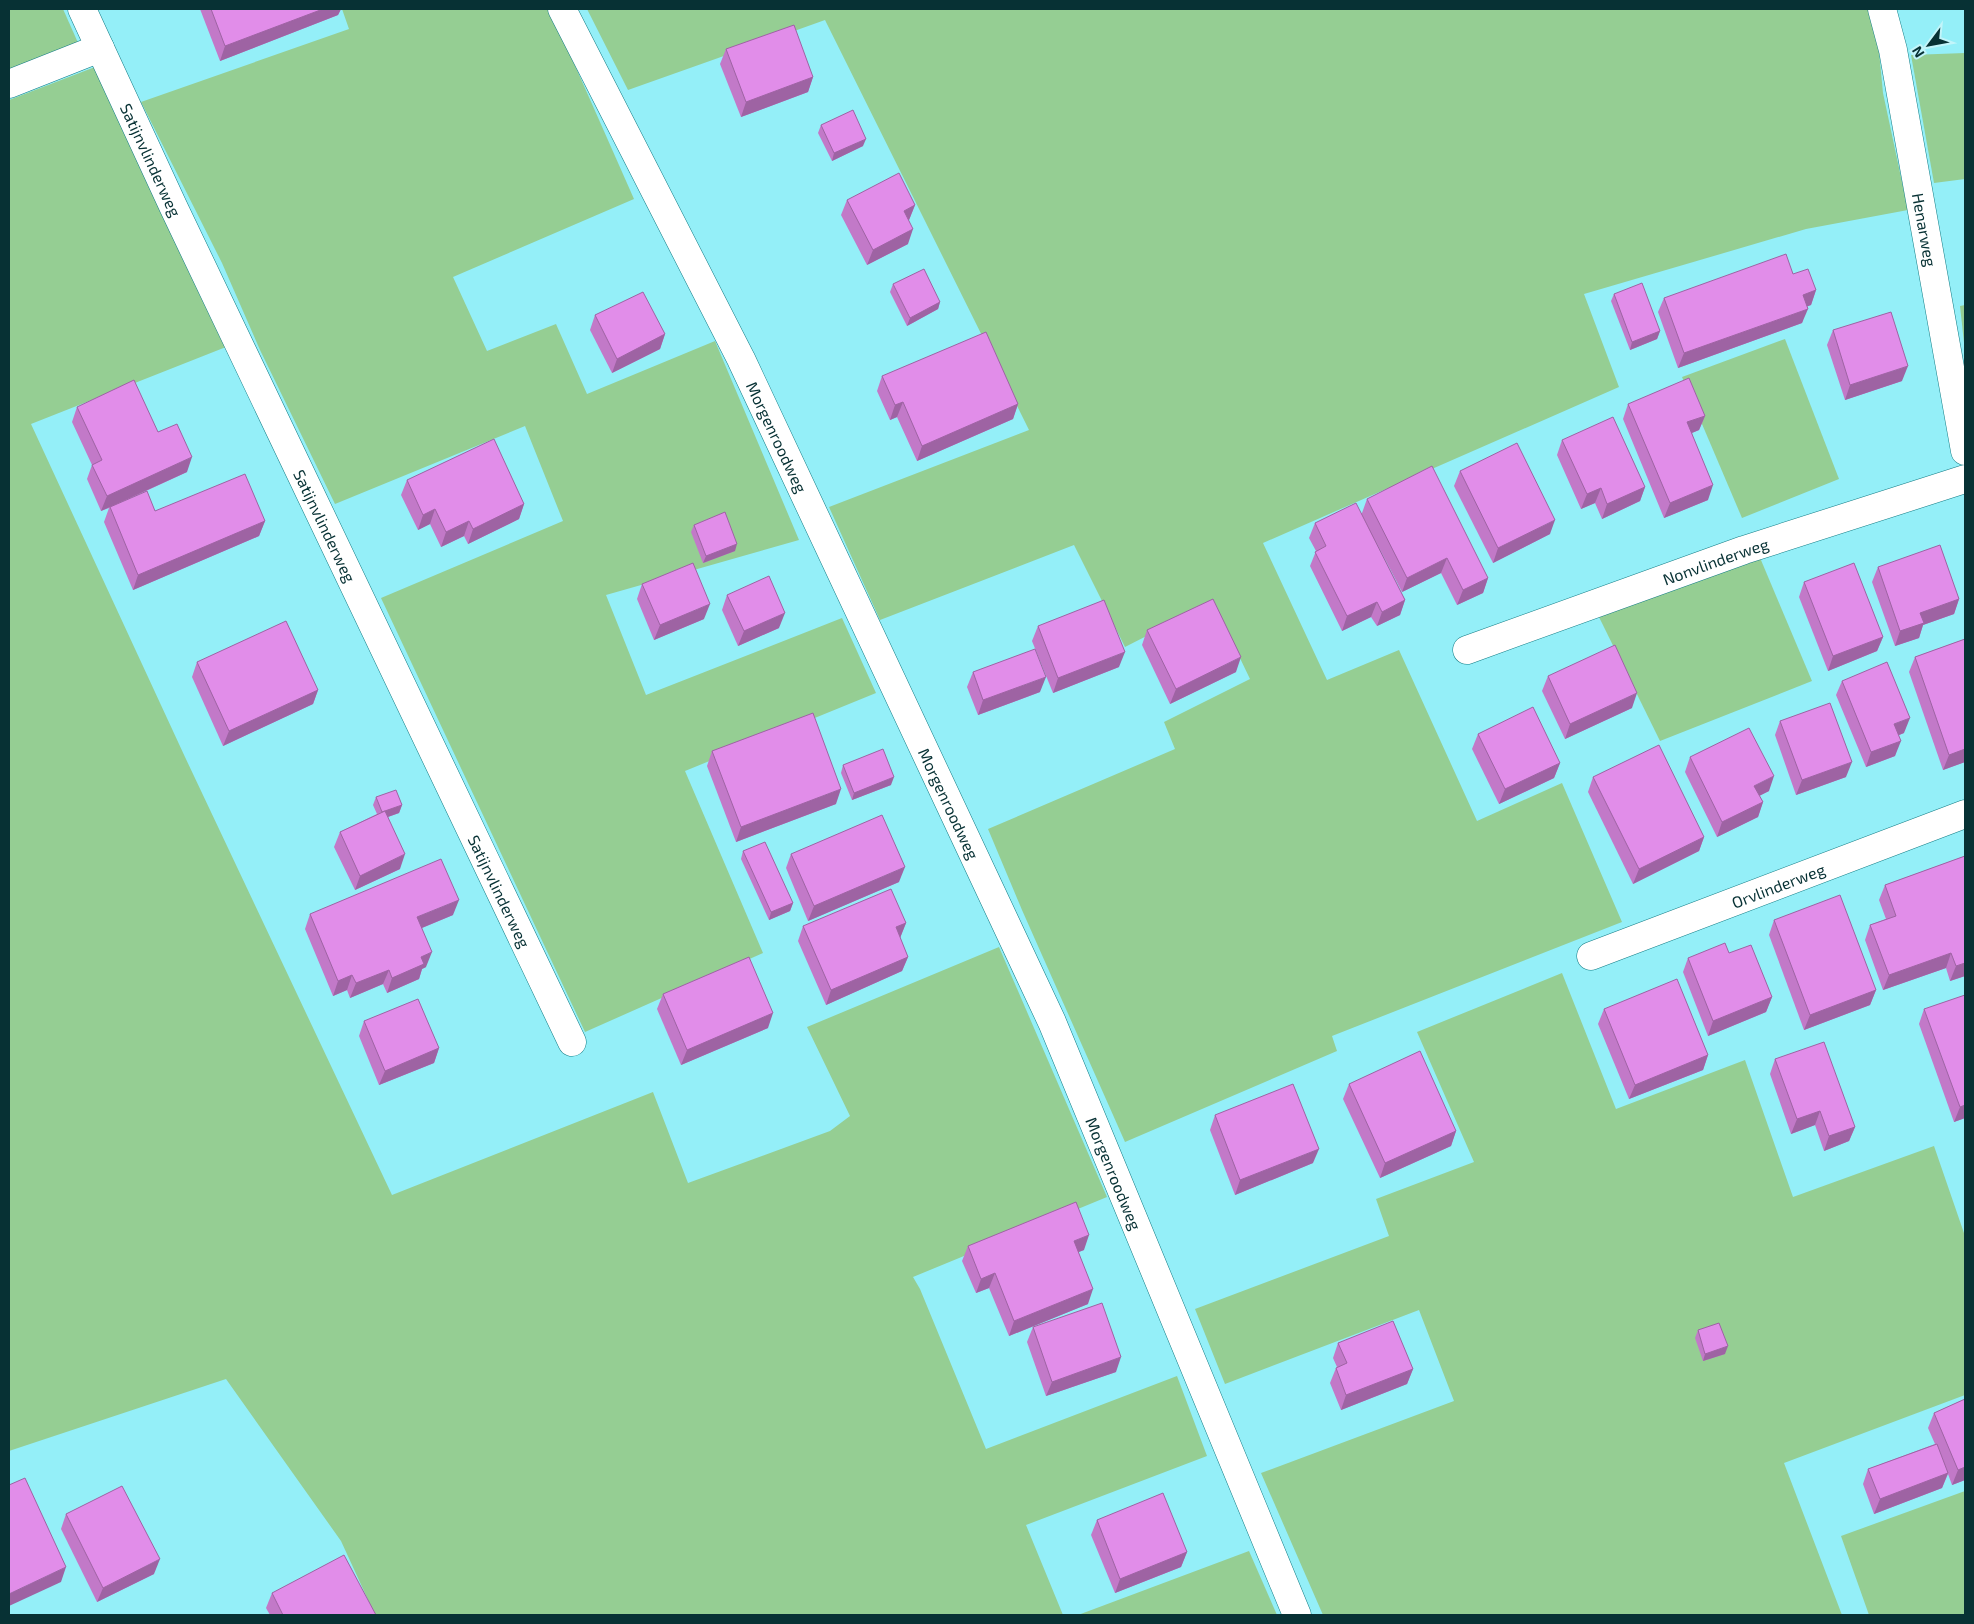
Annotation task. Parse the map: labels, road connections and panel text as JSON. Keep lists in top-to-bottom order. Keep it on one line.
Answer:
{"streets":{"street":["Satijnvlinderweg","Henarweg","Morgenroodweg","Nonvlinderweg","Orvlinderweg"]},"north":"bottom left"}
